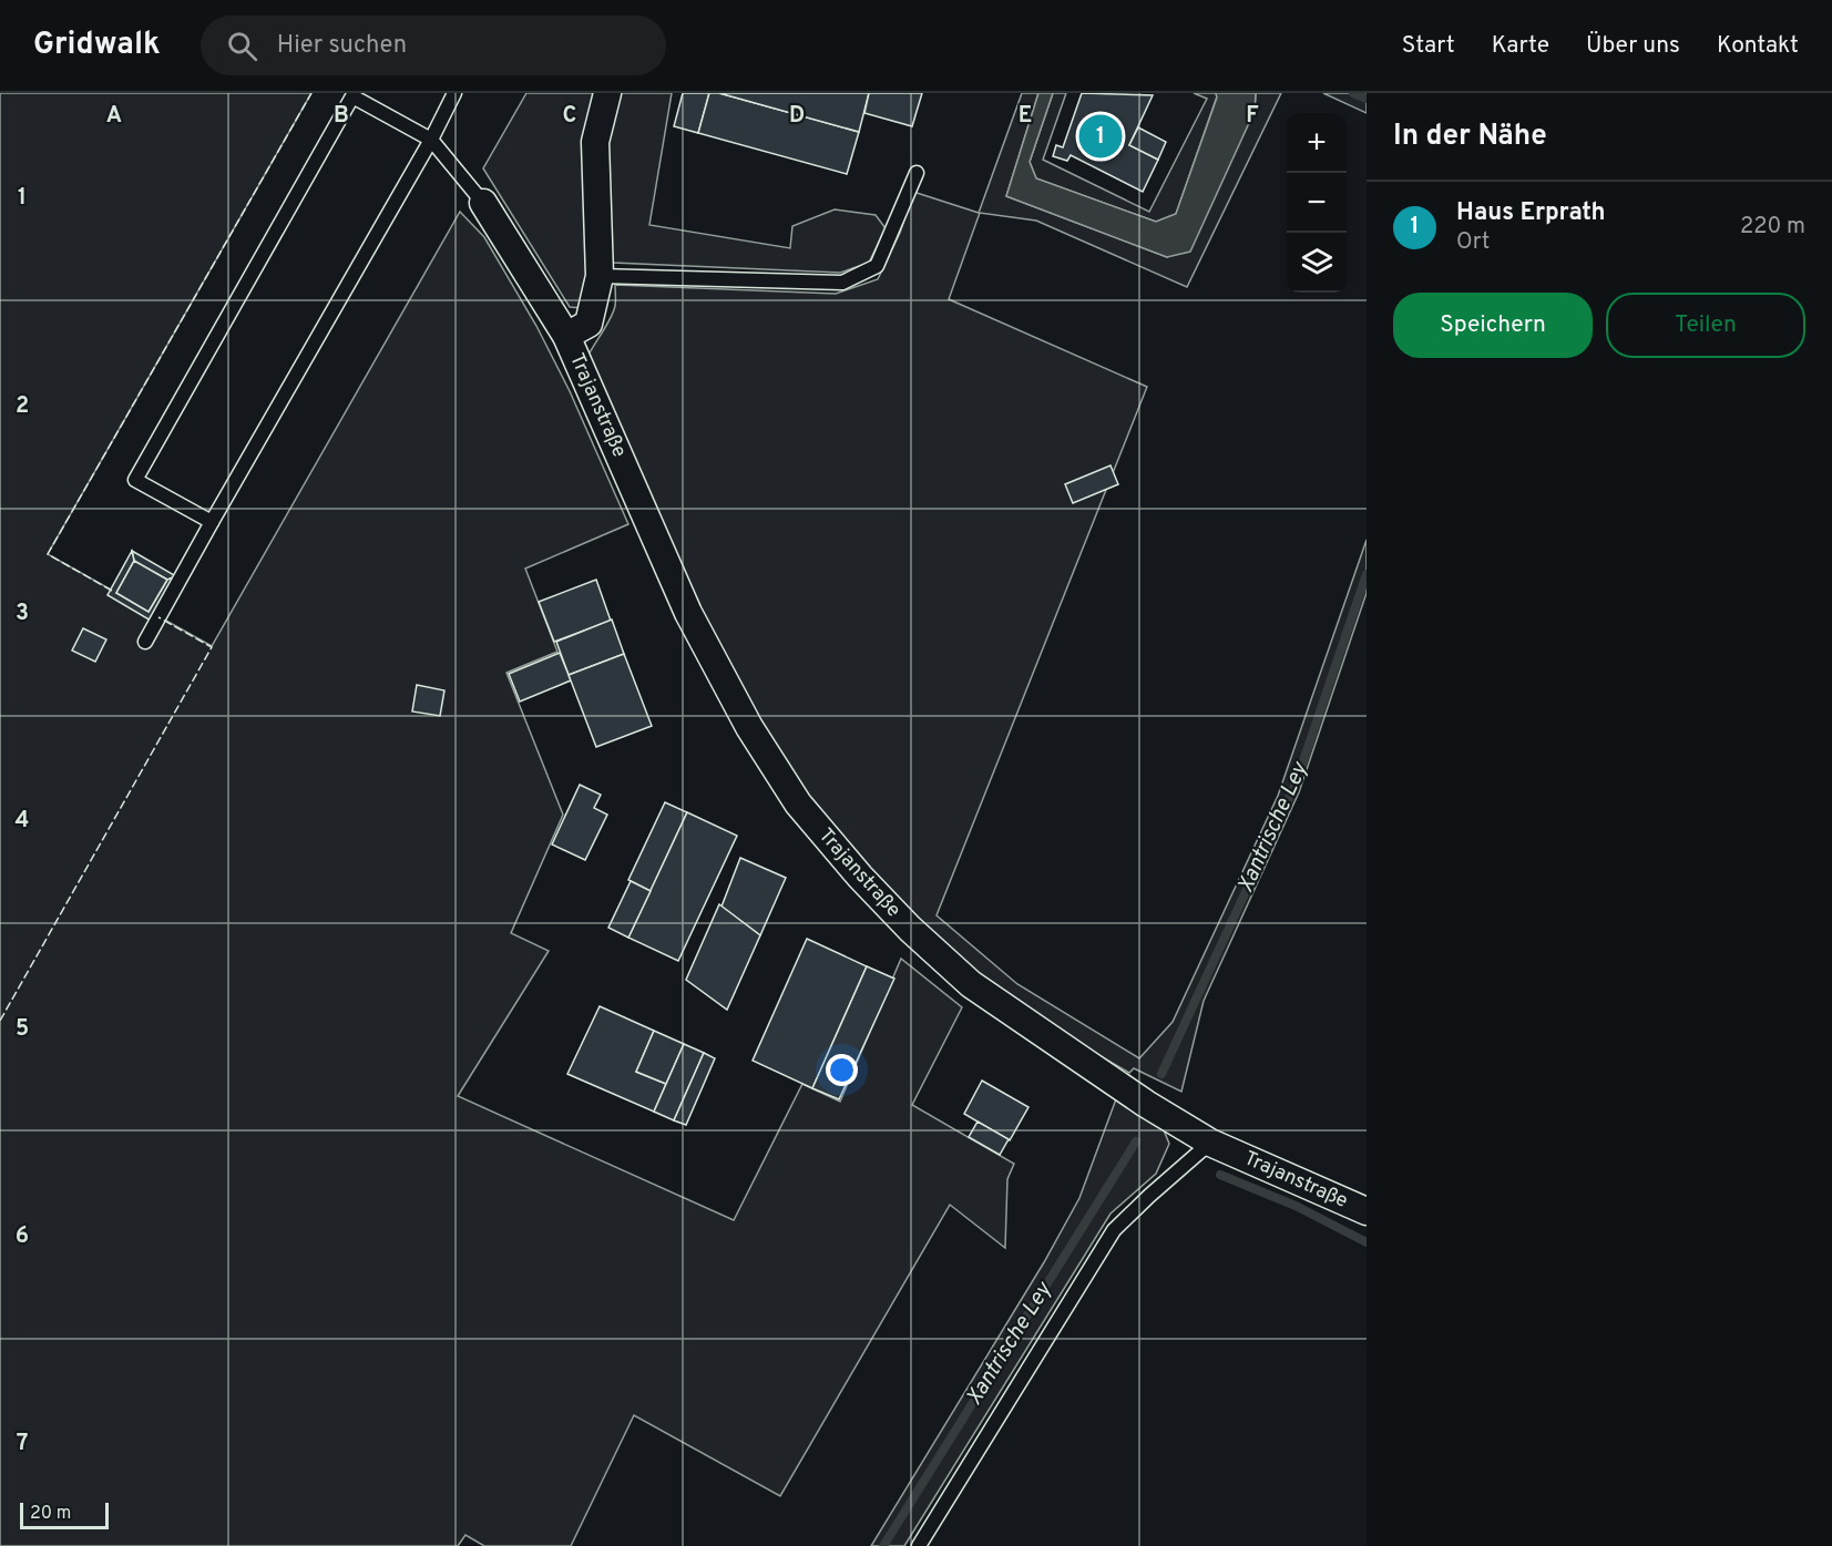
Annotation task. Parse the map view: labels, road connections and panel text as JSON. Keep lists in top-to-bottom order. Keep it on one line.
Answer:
{"streets":{"street":["Trajanstraße"]},"water":["Xantrische Ley"],"scale_bar":"20 m","page":{"header":"Gridwalk","search":"Hier suchen","nav":["Start","Karte","Über uns","Kontakt"],"heading":"In der Nähe","pins":"1","map_buttons":["+","−"],"list":[{"mark":"1","name":"Haus Erprath","note":"Ort","value":"220 m"}],"buttons":["Speichern","Teilen"],"scale":"20 m"},"grid":{"columns":["A","B","C","D","E","F"],"rows":["1","2","3","4","5","6","7"]}}
